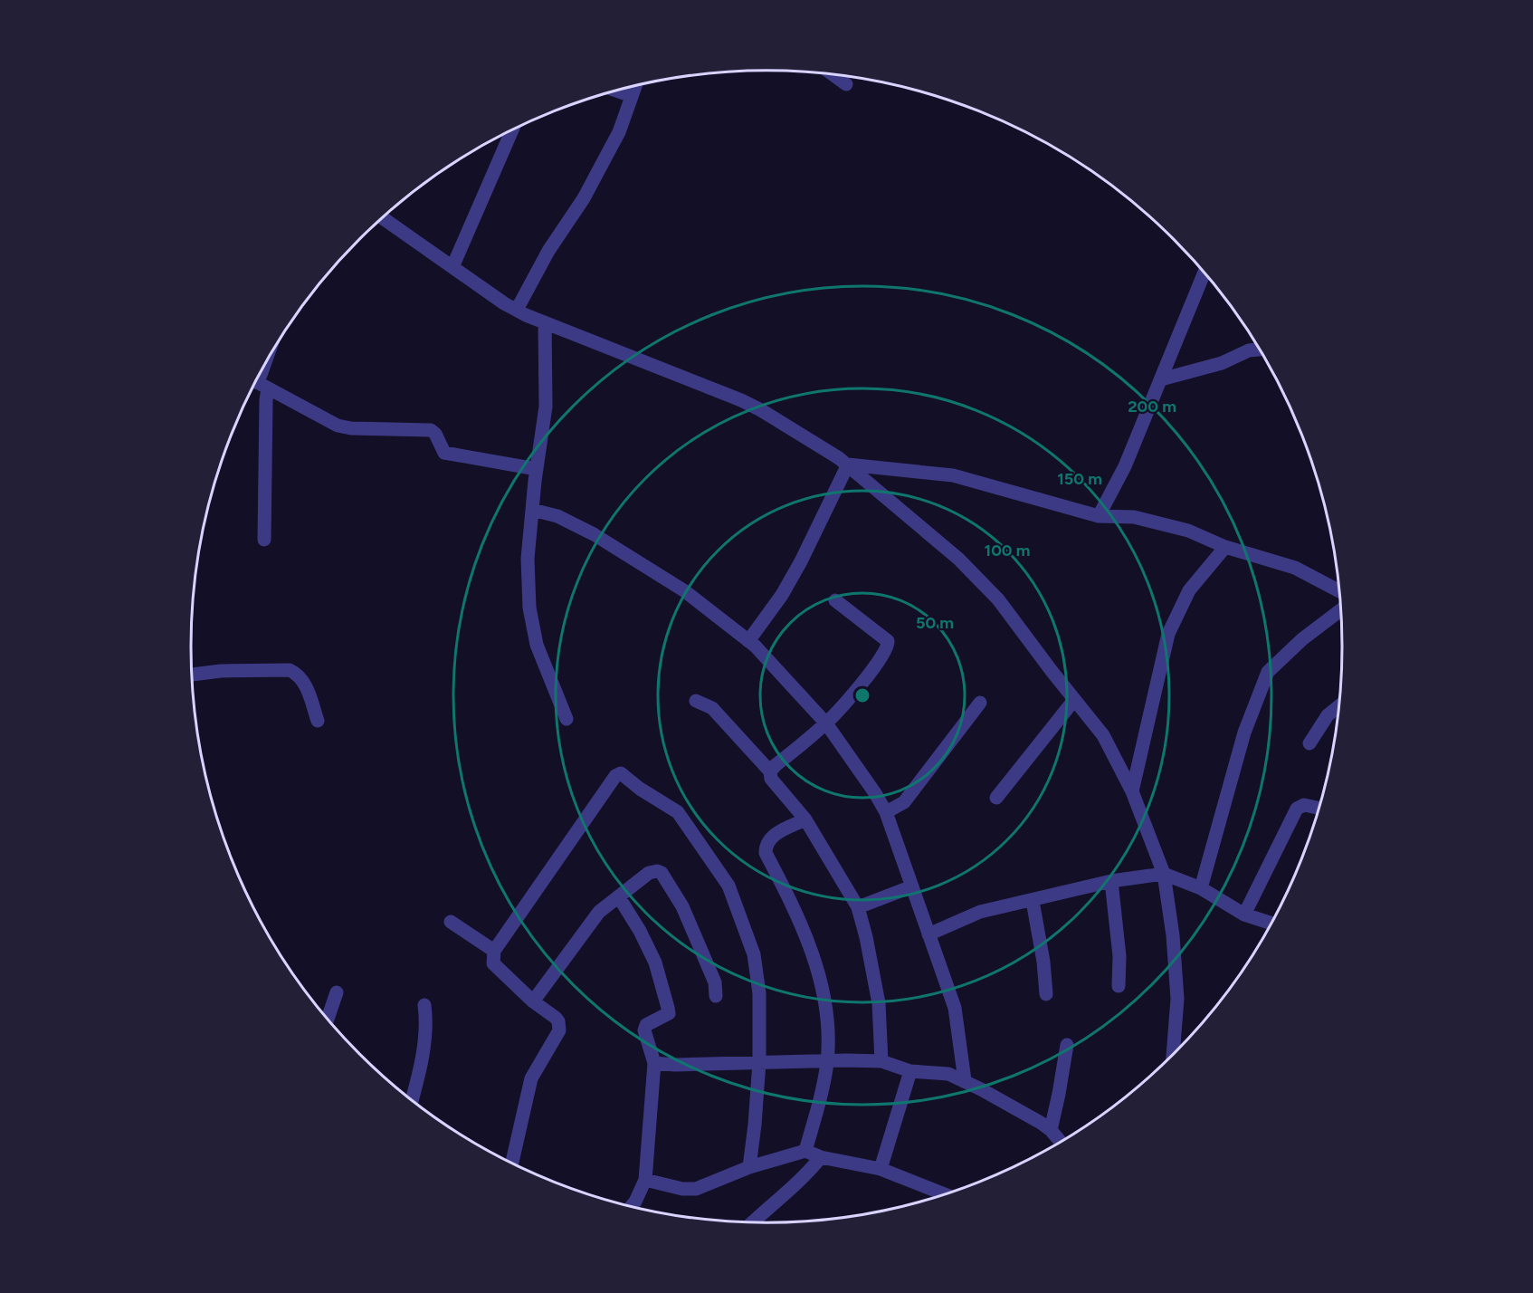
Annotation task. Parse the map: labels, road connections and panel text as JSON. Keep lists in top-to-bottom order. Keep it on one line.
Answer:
{"rings":["200 m","150 m","100 m","50 m"]}
